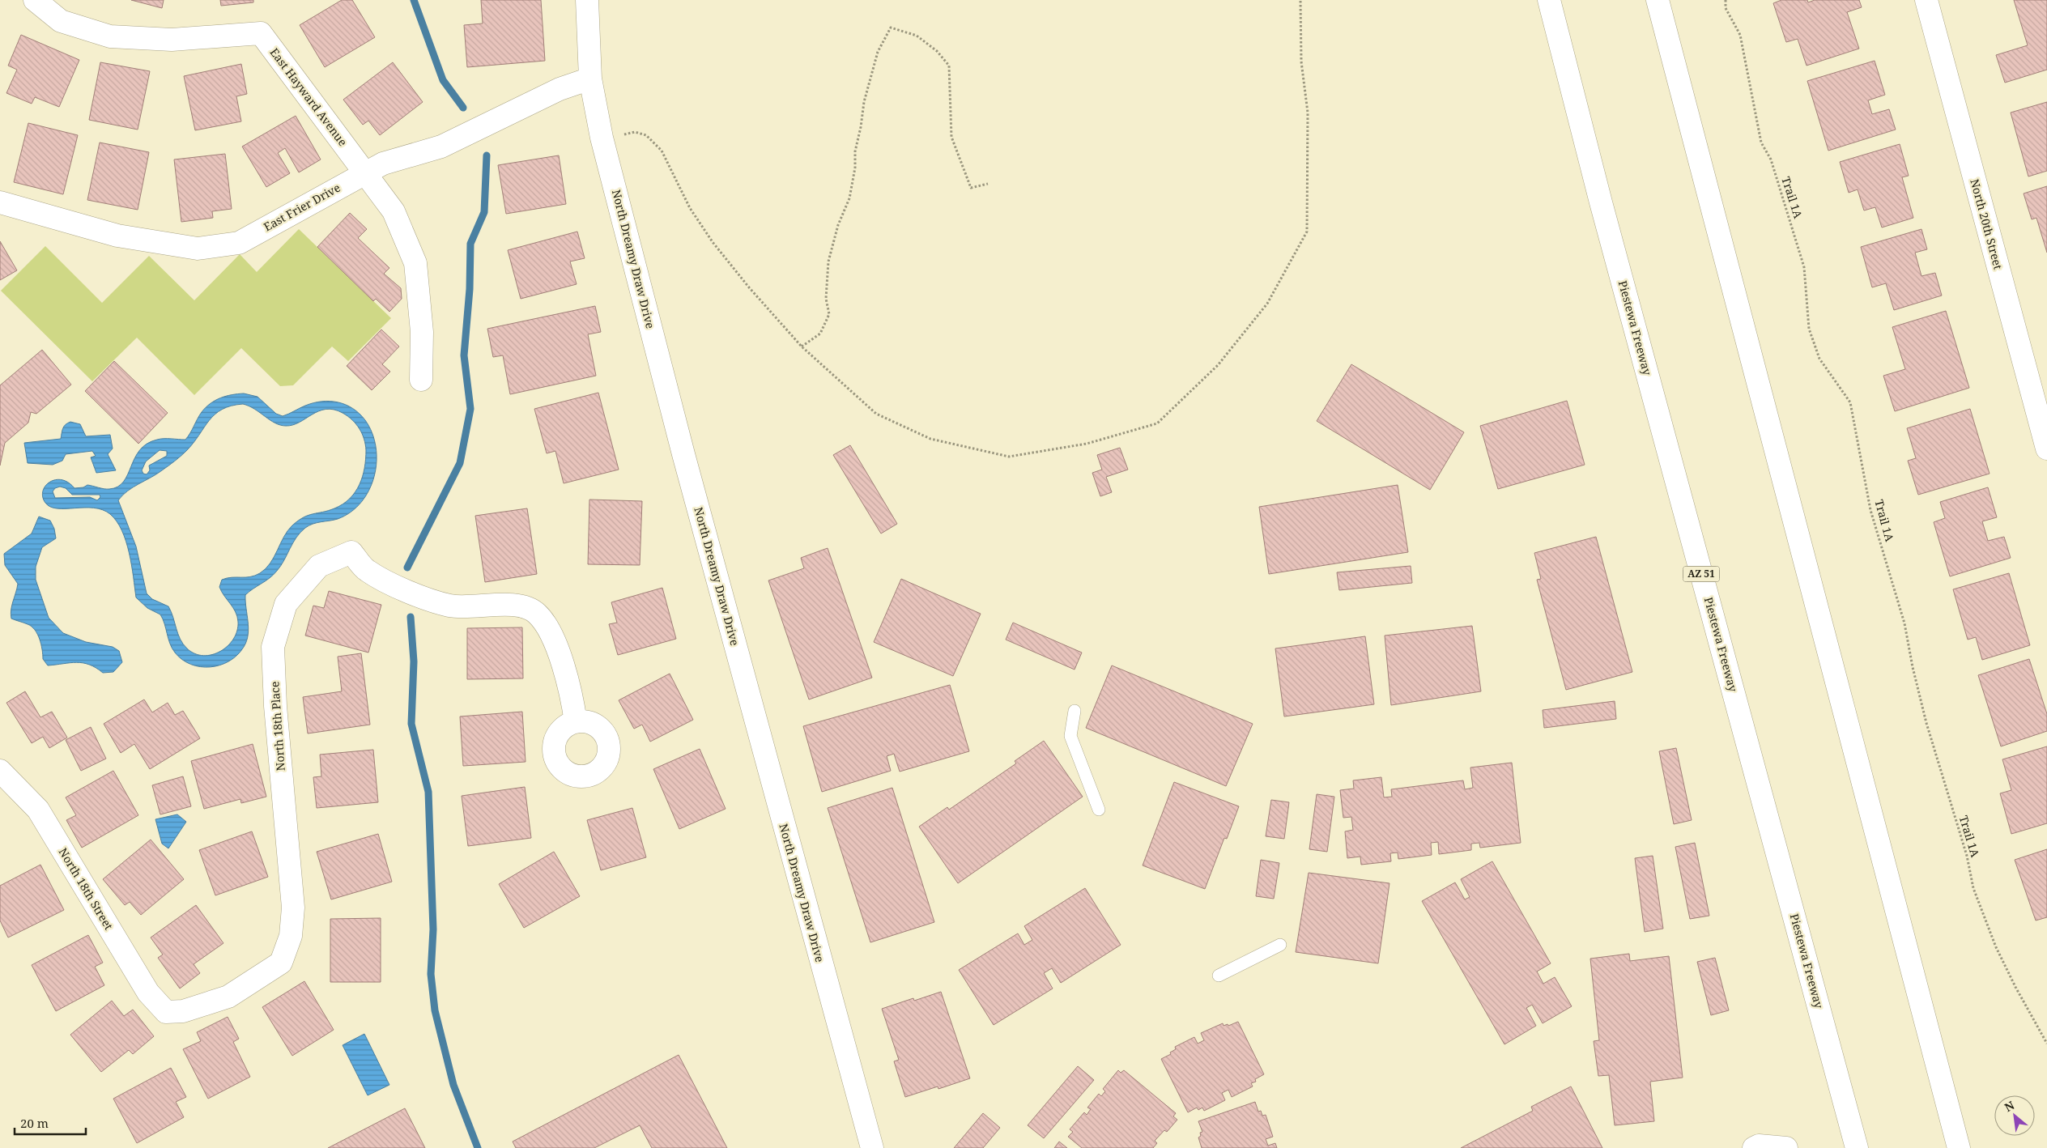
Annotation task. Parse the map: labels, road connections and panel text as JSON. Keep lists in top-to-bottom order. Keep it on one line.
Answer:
{"streets":{"main road":["East Hayward Avenue","East Frier Drive","North 20th Street","North Dreamy Draw Drive","Piestewa Freeway","AZ 51","North 18th Place","North 18th Street"],"path":["Trail 1A"]},"crossings":[["East Hayward Avenue","East Frier Drive"],["East Frier Drive","North Dreamy Draw Drive"],["North 18th Place","North 18th Street"]],"scale_bar":"20 m","north":"top left"}
